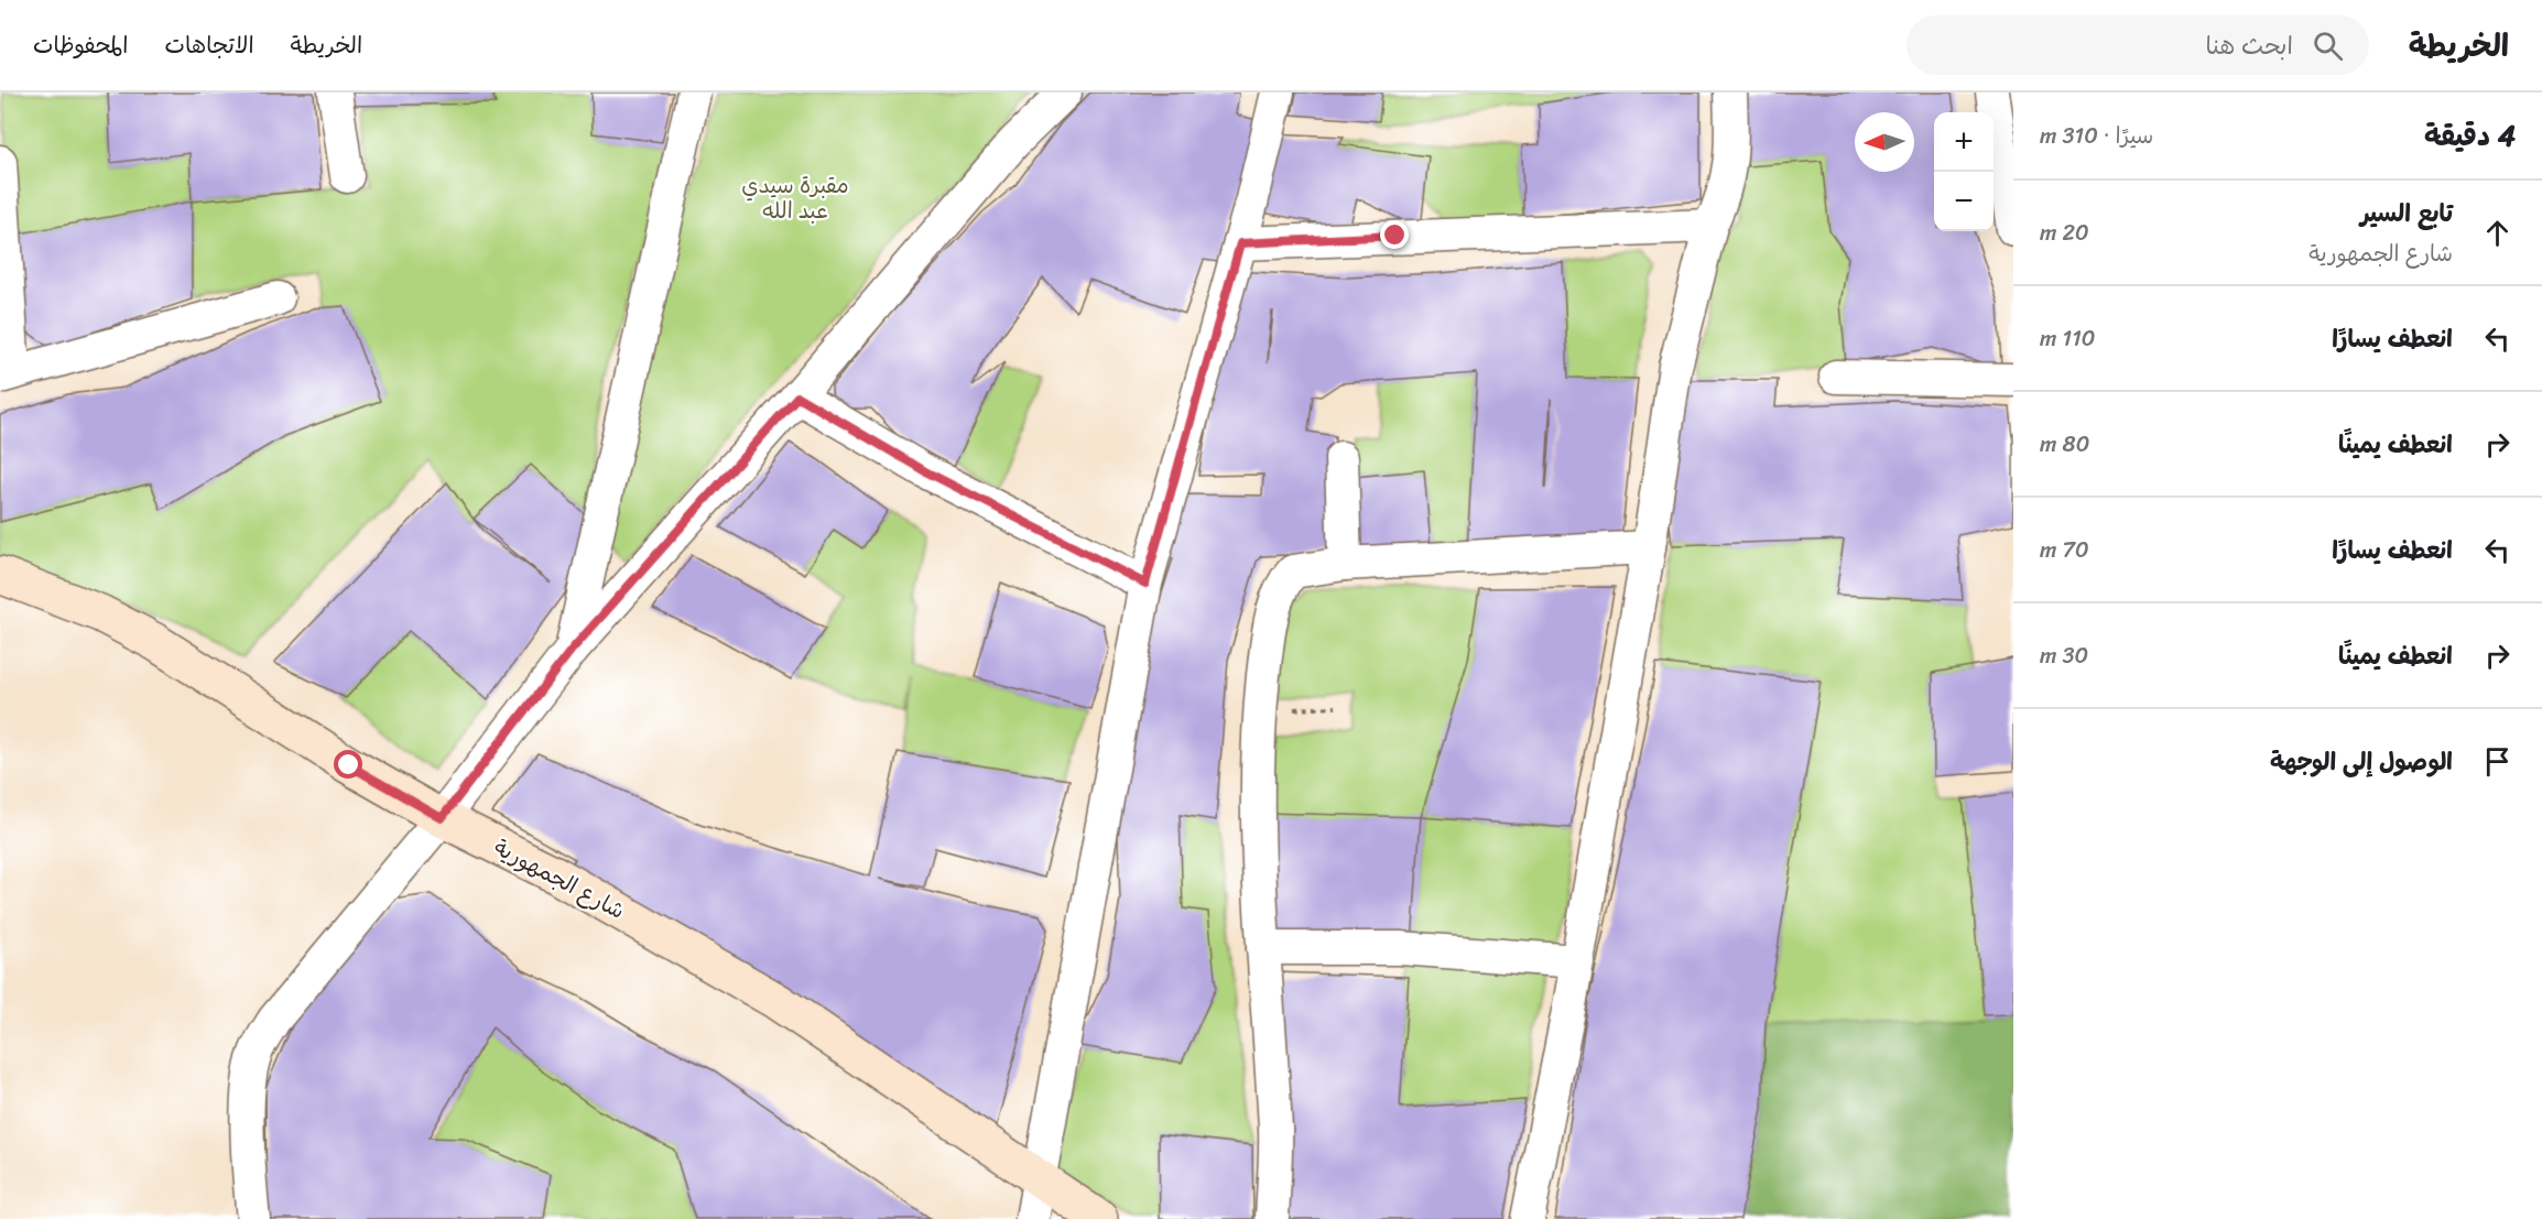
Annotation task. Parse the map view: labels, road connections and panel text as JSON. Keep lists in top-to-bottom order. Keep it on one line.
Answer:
{"streets":{"main road":["شارع الجمهورية"]},"parks":["مقبرة سيدي عبد الله"],"north":"left","page":{"header":"الخريطة","search":"ابحث هنا","nav":["الخريطة","الاتجاهات","المحفوظات"],"heading":["4 دقيقة","سيرًا · 310 m"],"map_buttons":["+","−"],"list":[["تابع السير","شارع الجمهورية","20 m"],["انعطف يسارًا","110 m"],["انعطف يمينًا","80 m"],["انعطف يسارًا","70 m"],["انعطف يمينًا","30 m"],"الوصول إلى الوجهة"]}}
